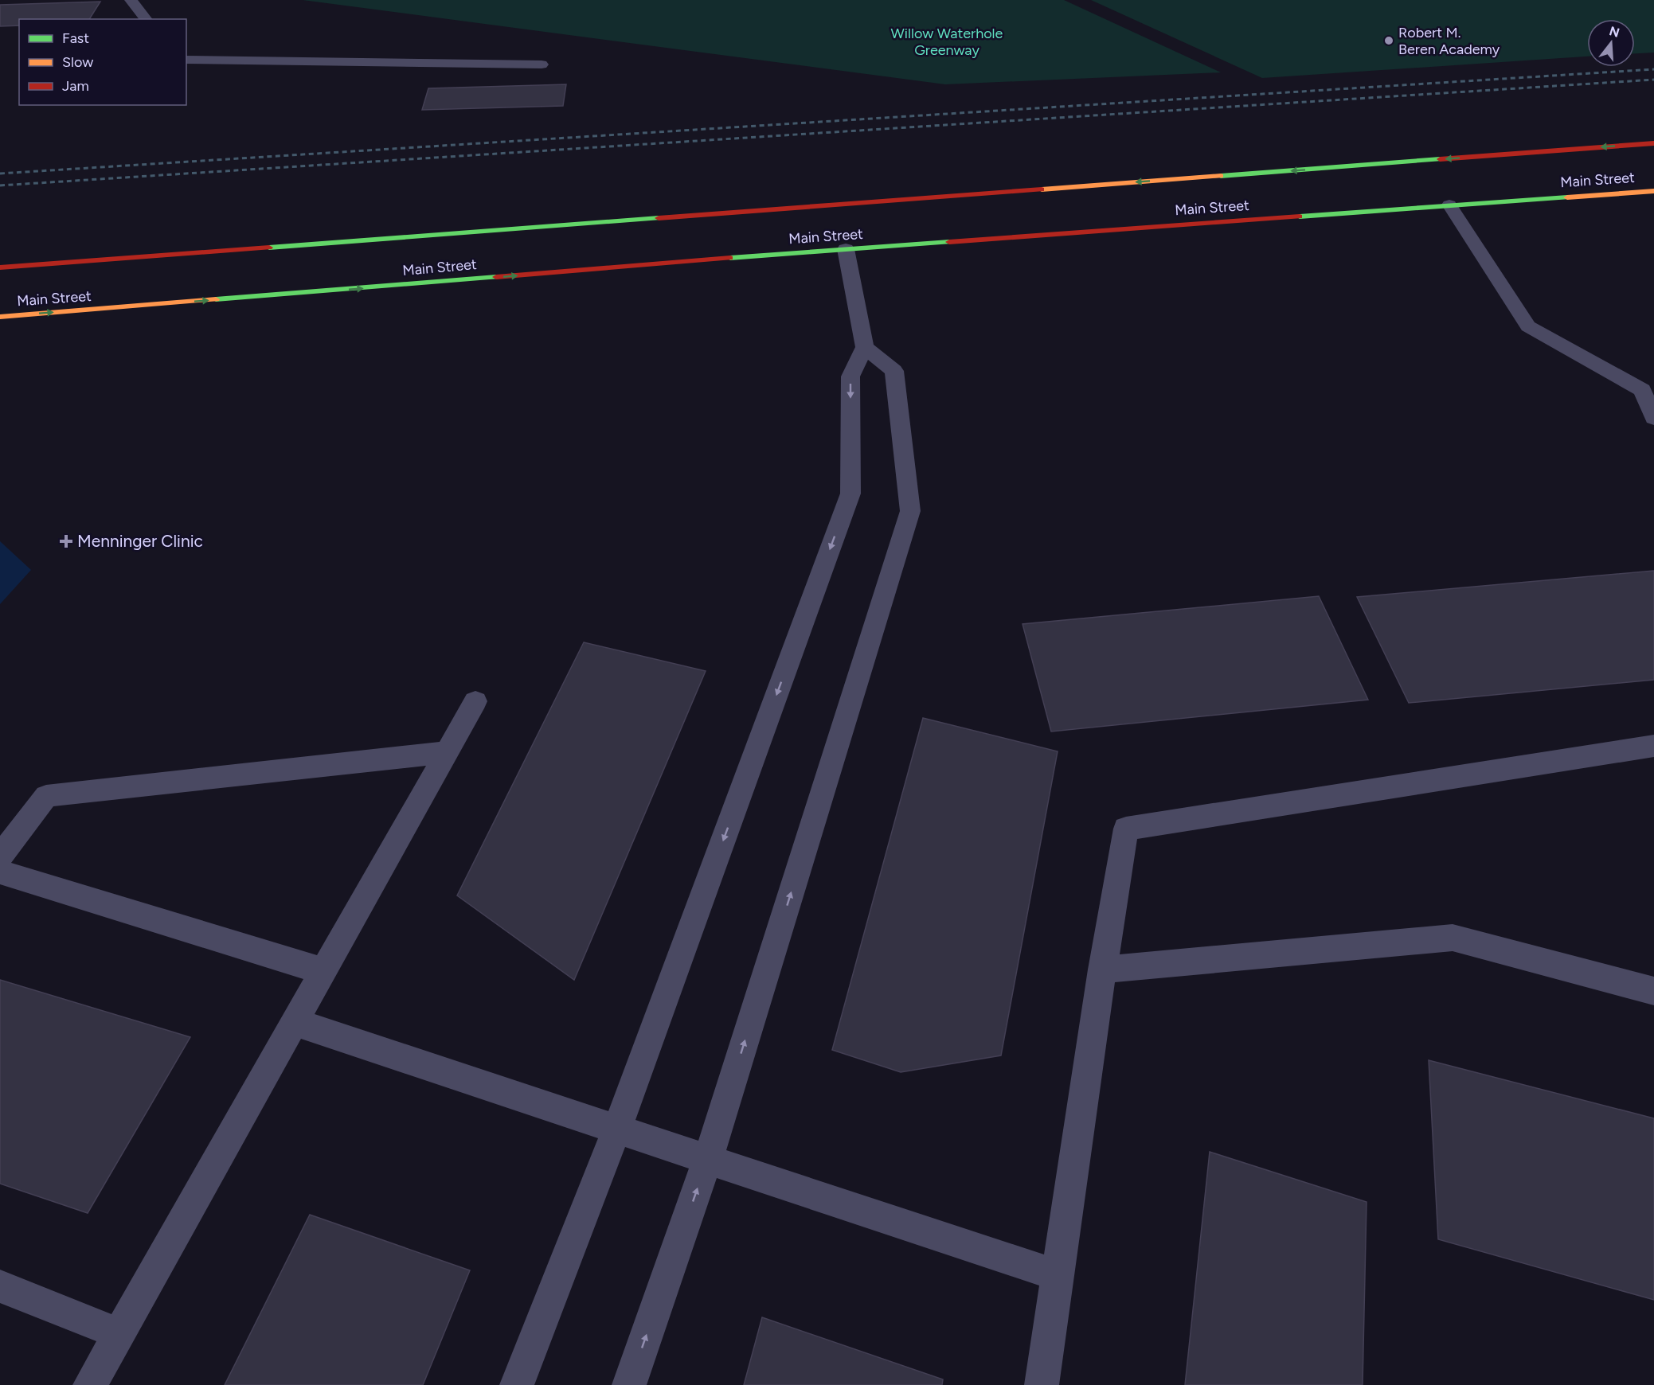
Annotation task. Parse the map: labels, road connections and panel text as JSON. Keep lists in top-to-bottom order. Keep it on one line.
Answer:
{"streets":{"highway":["Main Street"]},"parks":["Willow Waterhole Greenway"],"places":{"other":["Robert M. Beren Academy"],"health":["Menninger Clinic"]},"legend":["Fast","Slow","Jam"],"north":"top"}
